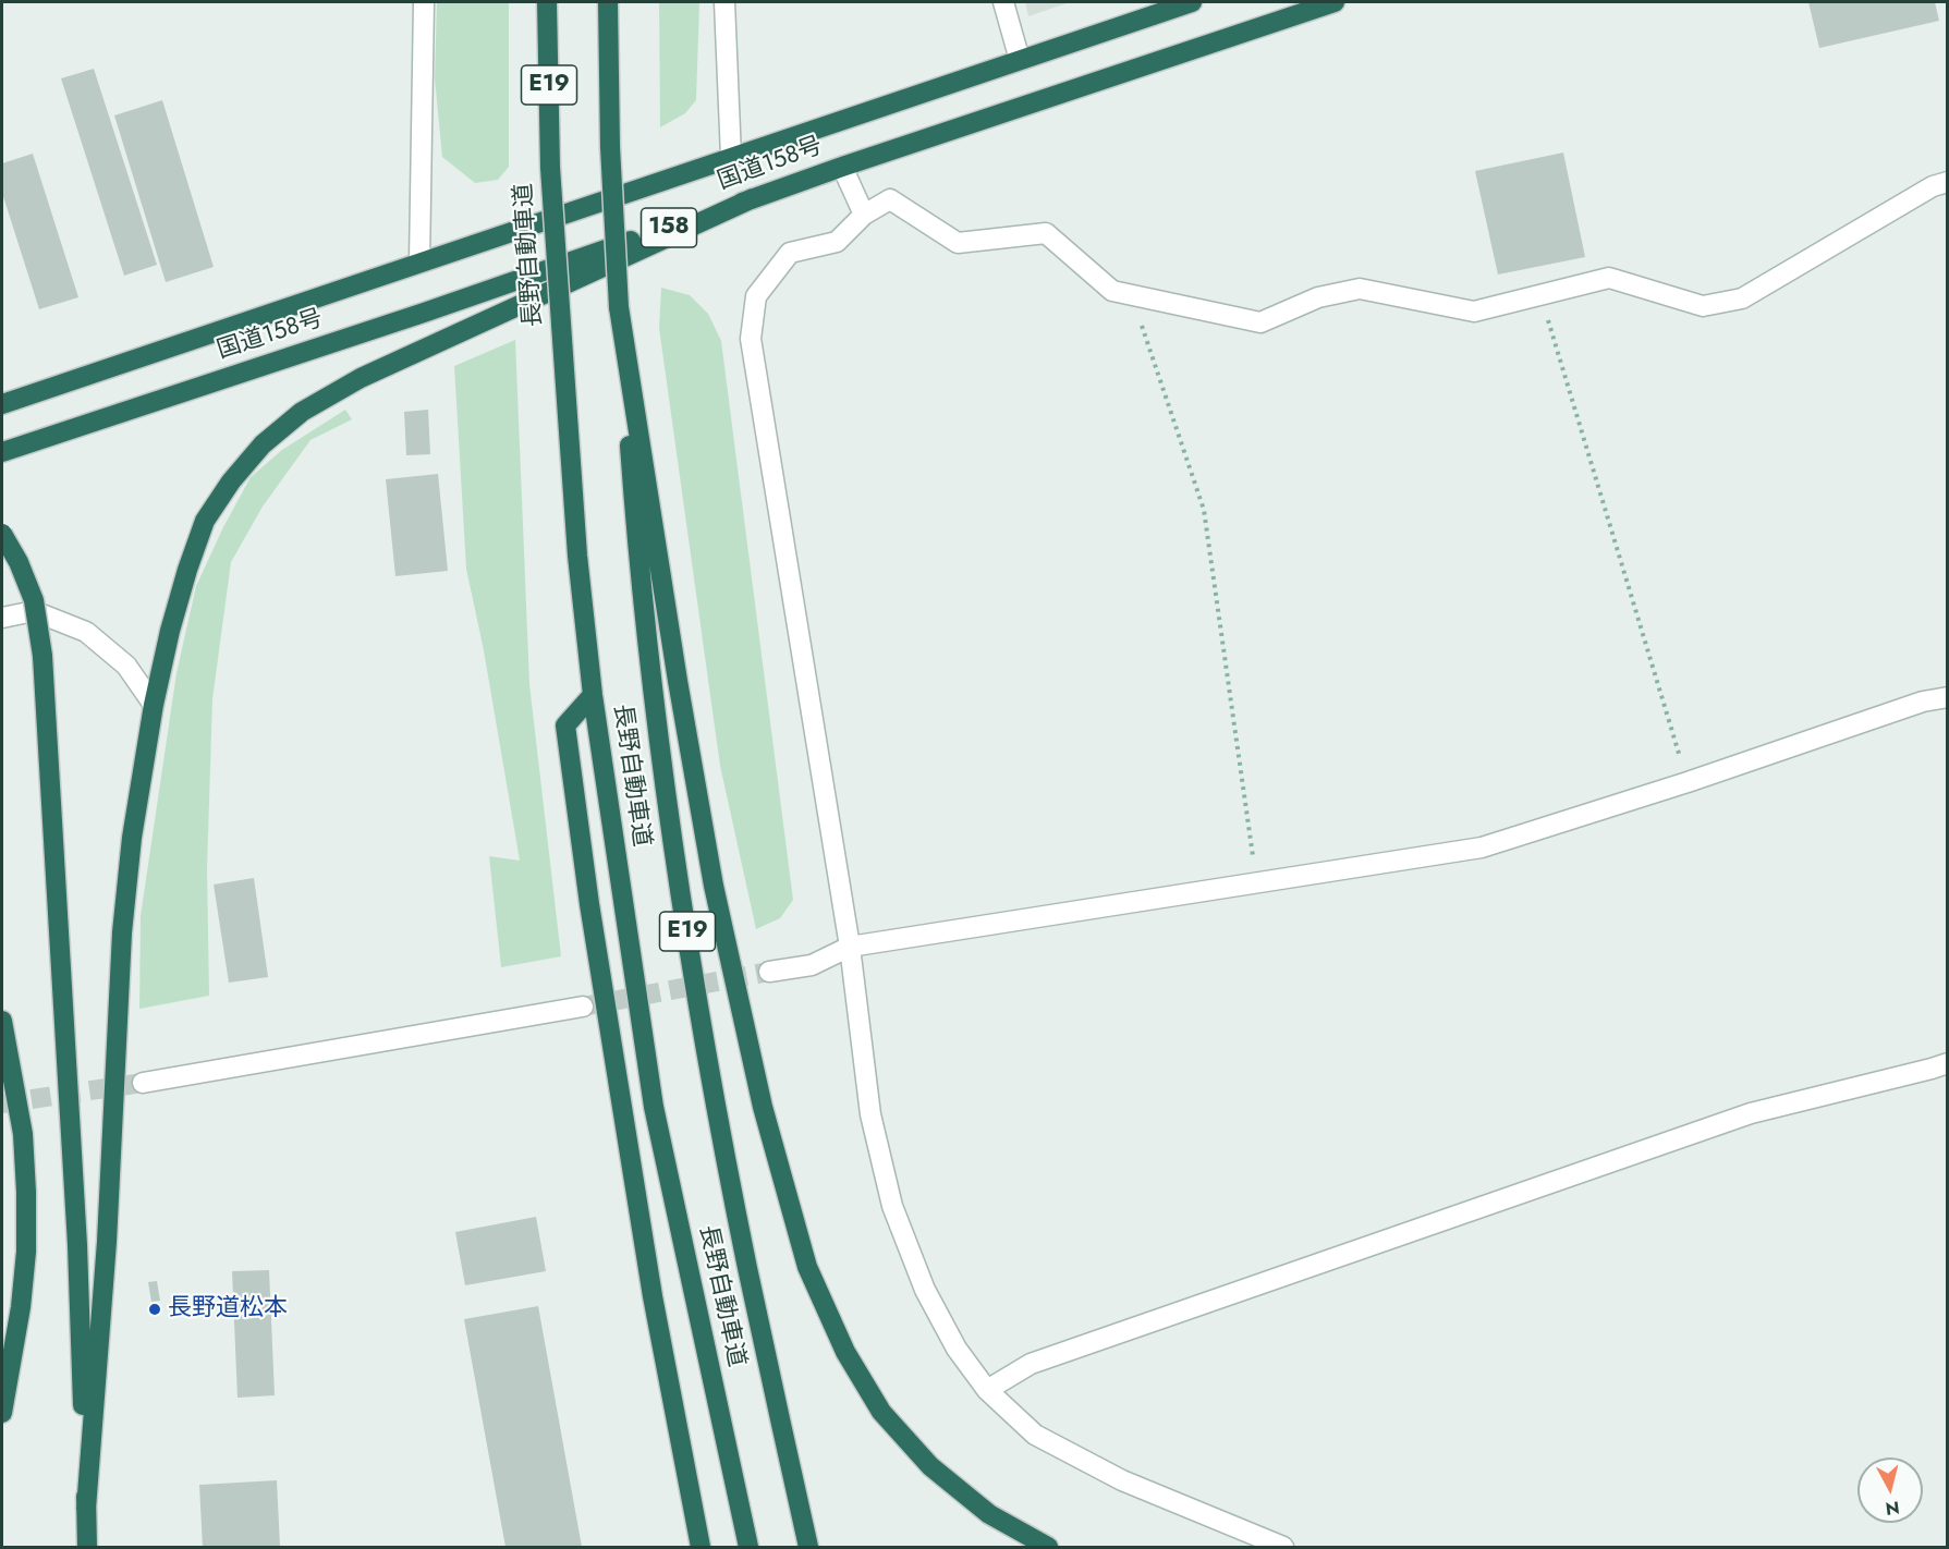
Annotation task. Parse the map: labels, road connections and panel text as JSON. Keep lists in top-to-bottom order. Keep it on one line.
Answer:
{"streets":{"highway":["E19","国道158号","158","長野自動車道"]},"places":["長野道松本"],"north":"bottom"}
